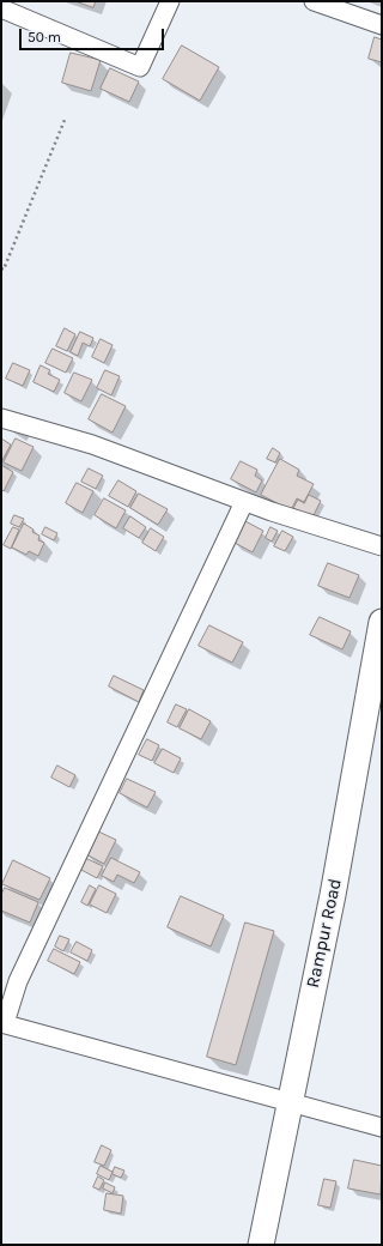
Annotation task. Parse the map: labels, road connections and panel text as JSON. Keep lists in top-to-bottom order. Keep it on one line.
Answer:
{"streets":{"main road":["Rampur Road"]},"scale_bar":"50 m"}
